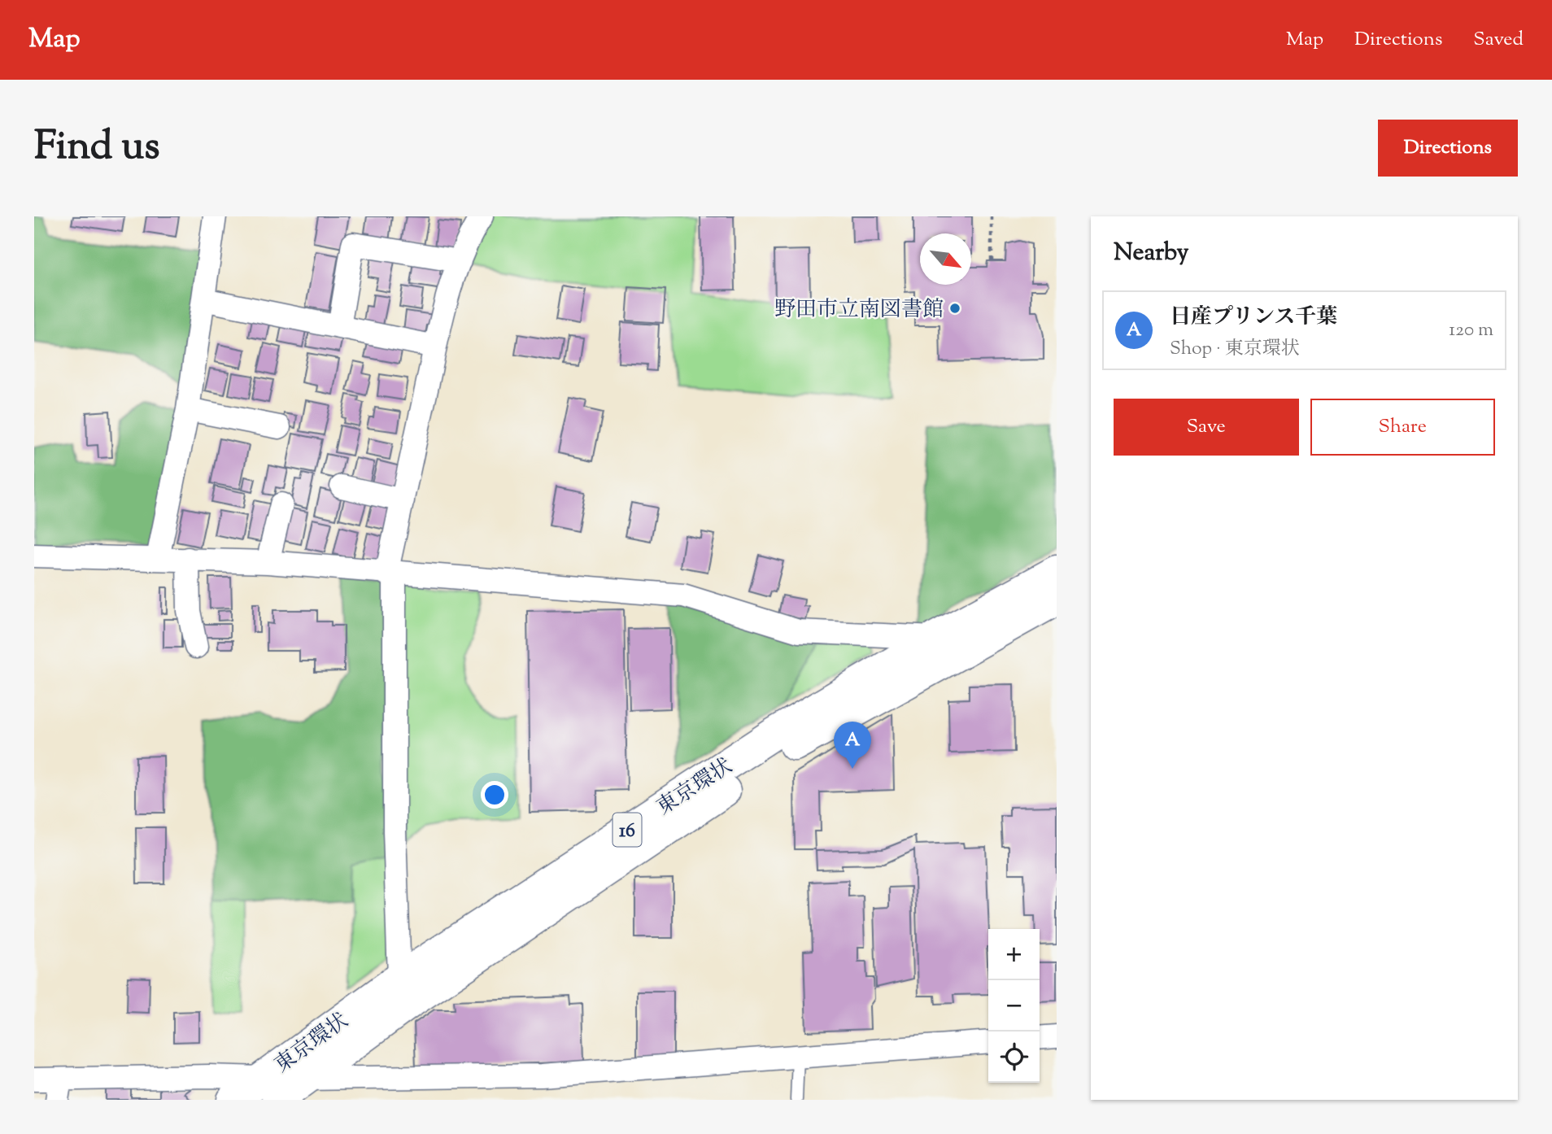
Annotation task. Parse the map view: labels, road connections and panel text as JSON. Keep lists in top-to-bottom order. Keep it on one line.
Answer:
{"streets":{"highway":["東京環状","16"]},"places":["野田市立南図書館"],"north":"bottom right","page":{"header":"Map","nav":["Map","Directions","Saved"],"title":"Find us","buttons":["Directions",["Save","Share"]],"heading":"Nearby","list":[{"mark":"A","name":"日産プリンス千葉","note":"Shop · 東京環状","value":"120 m"}],"pins":"A","map_buttons":["+","−"]}}
